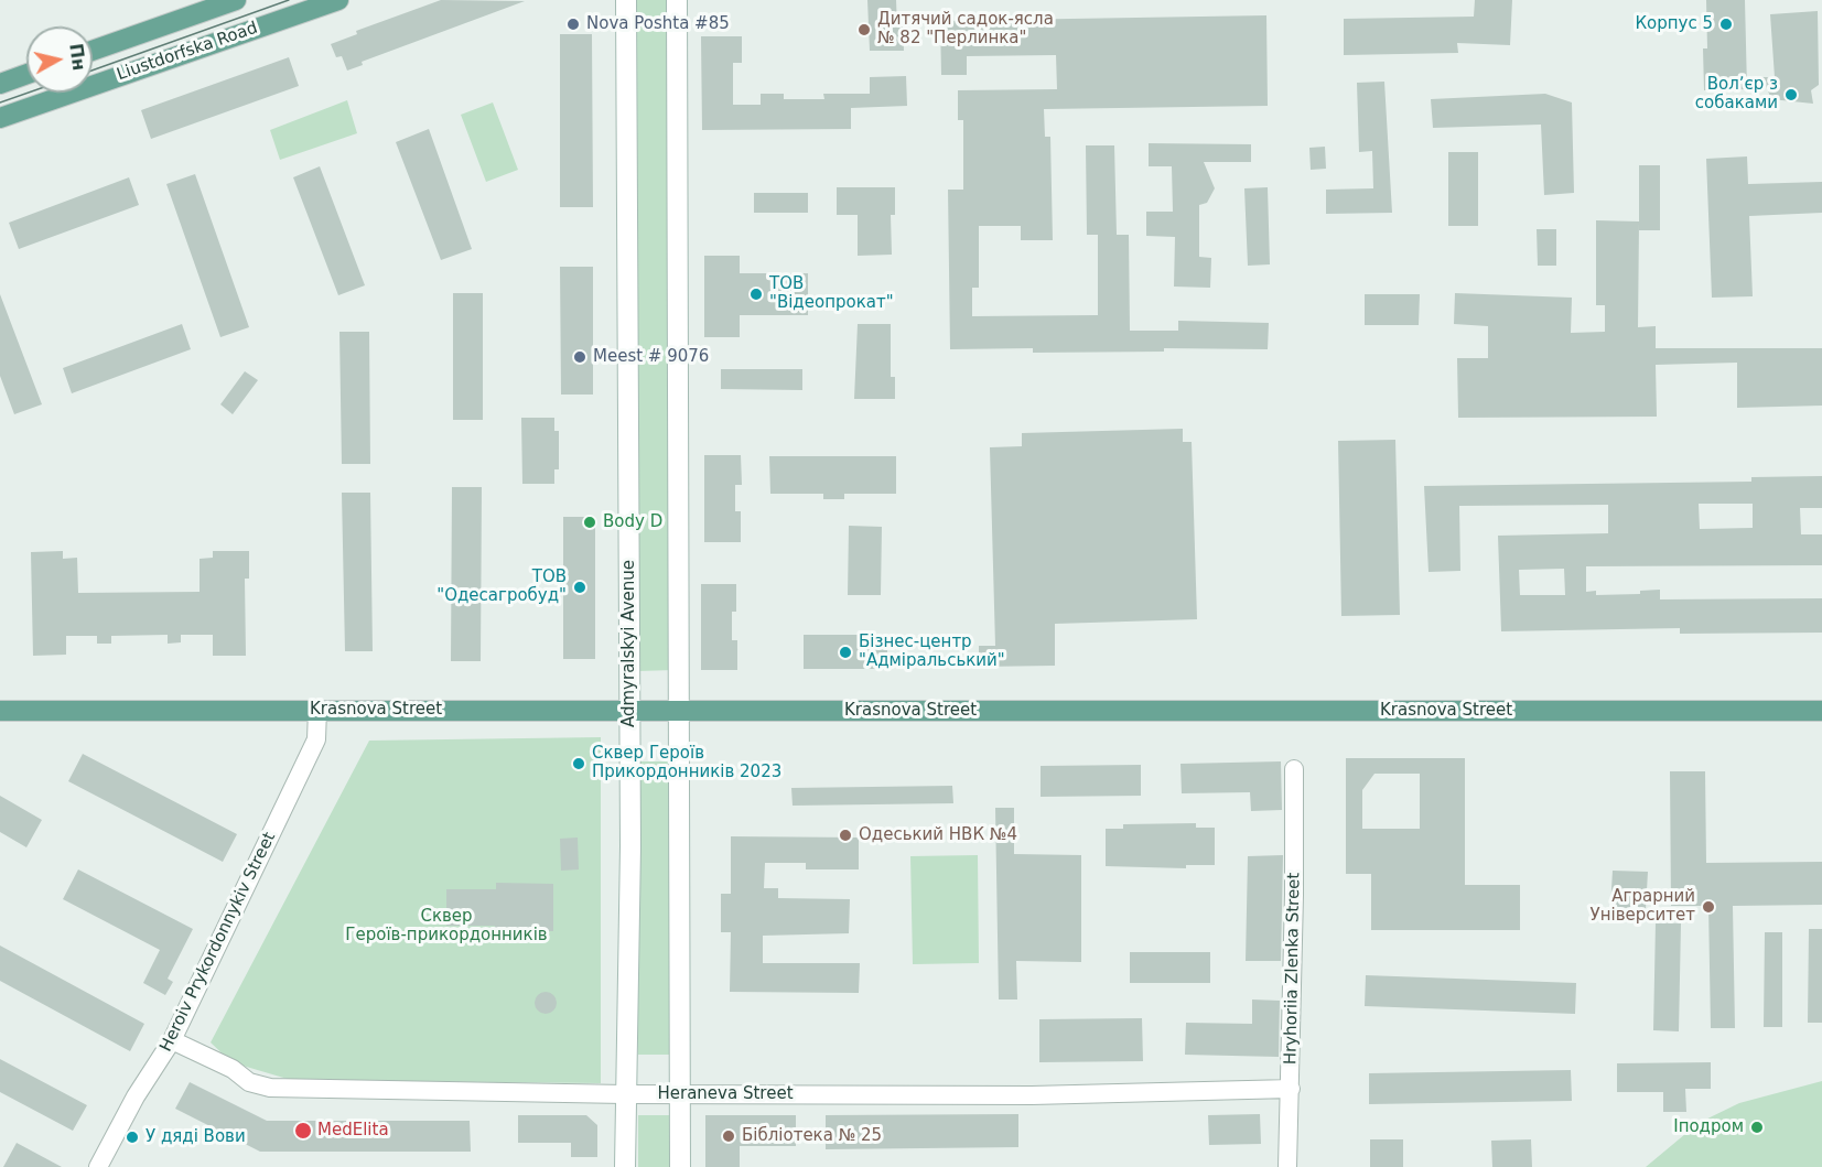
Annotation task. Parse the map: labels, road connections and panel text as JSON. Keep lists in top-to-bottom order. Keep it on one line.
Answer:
{"streets":{"main road":["Liustdorfska Road","Admyralskyi Avenue","Krasnova Street"],"street":["Heroiv Prykordonnykiv Street","Hryhoriia Zlenka Street","Heraneva Street"]},"crossings":[["Admyralskyi Avenue","Krasnova Street"],["Admyralskyi Avenue","Heraneva Street"],["Krasnova Street","Heroiv Prykordonnykiv Street"],["Heroiv Prykordonnykiv Street","Heraneva Street"],["Hryhoriia Zlenka Street","Heraneva Street"]],"parks":["Сквер Героїв-прикордонників"],"places":["Nova Poshta #85","Корпус 5","Дитячий садок-ясла № 82 \"Перлинка\"","Волʼєр з собаками","ТОВ \"Відеопрокат\"","Meest # 9076","Body D","ТОВ \"Одесагробуд\"","Бізнес-центр \"Адміральський\"","Сквер Героїв Прикордонників 2023","Одеський НВК №4","Аграрний Університет","Іподром","MedElita","Бібліотека № 25","У дяді Вови"],"north":"right"}
